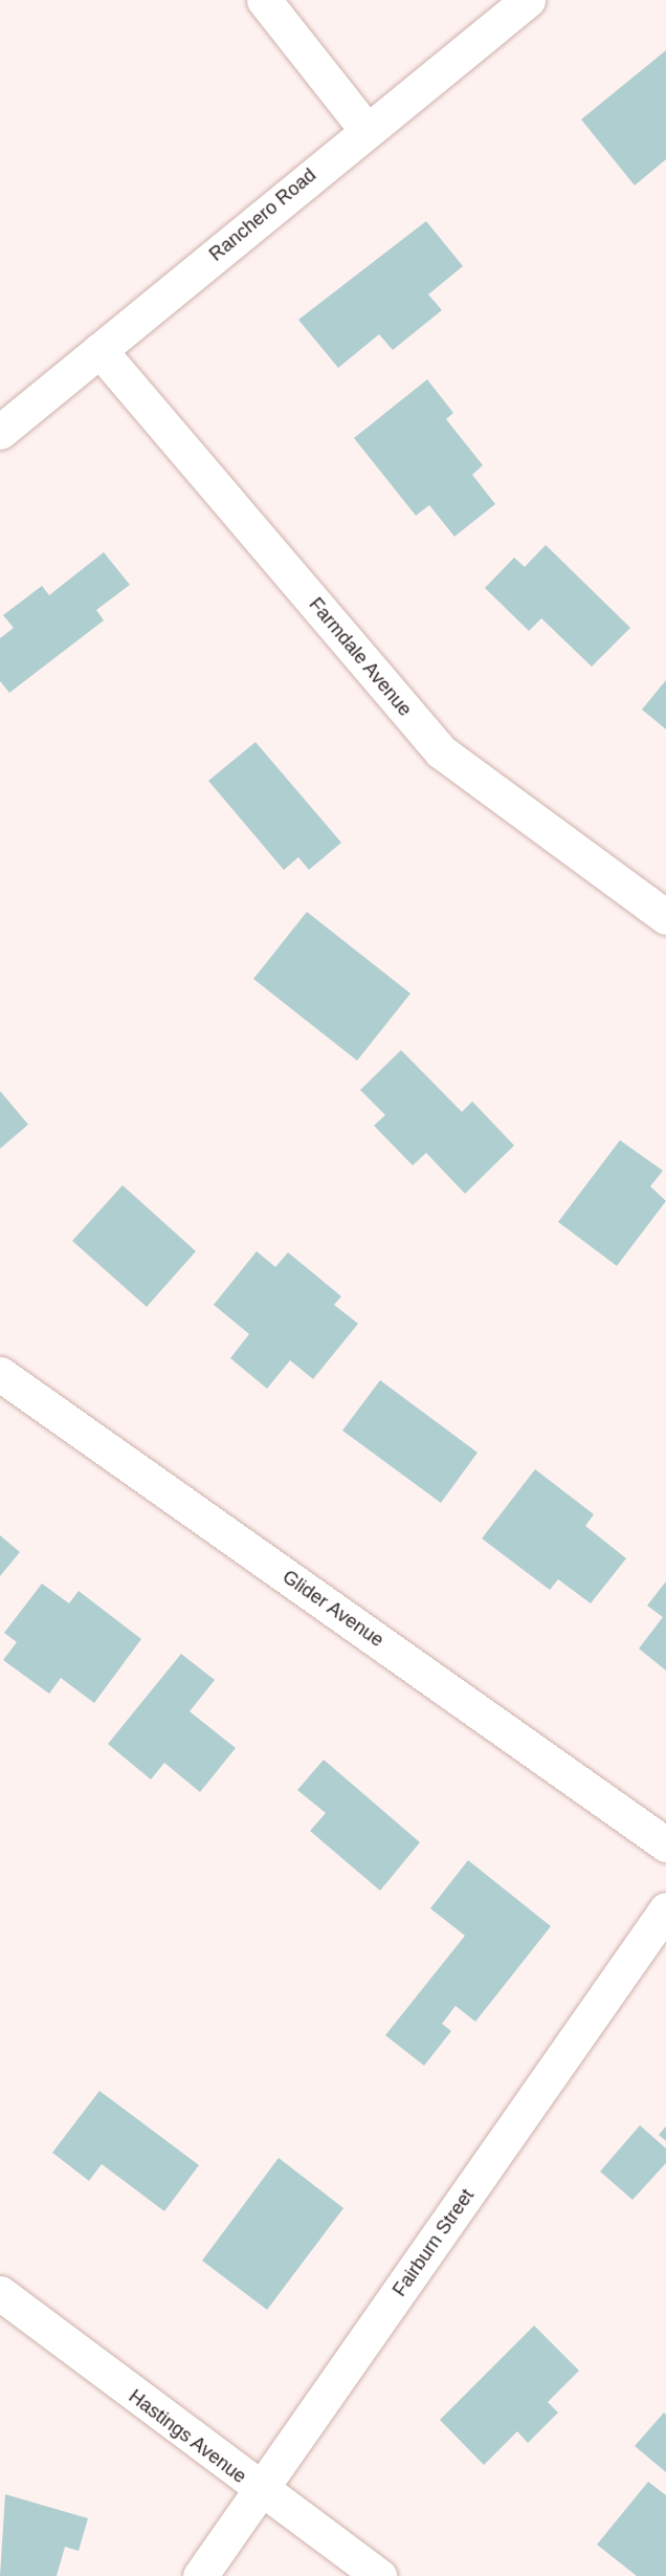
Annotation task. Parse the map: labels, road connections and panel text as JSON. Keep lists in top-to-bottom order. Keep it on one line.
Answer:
{"streets":{"street":["Ranchero Road","Farmdale Avenue","Glider Avenue","Fairburn Street","Hastings Avenue"]},"crossings":[["Ranchero Road","Farmdale Avenue"],["Fairburn Street","Hastings Avenue"]]}
